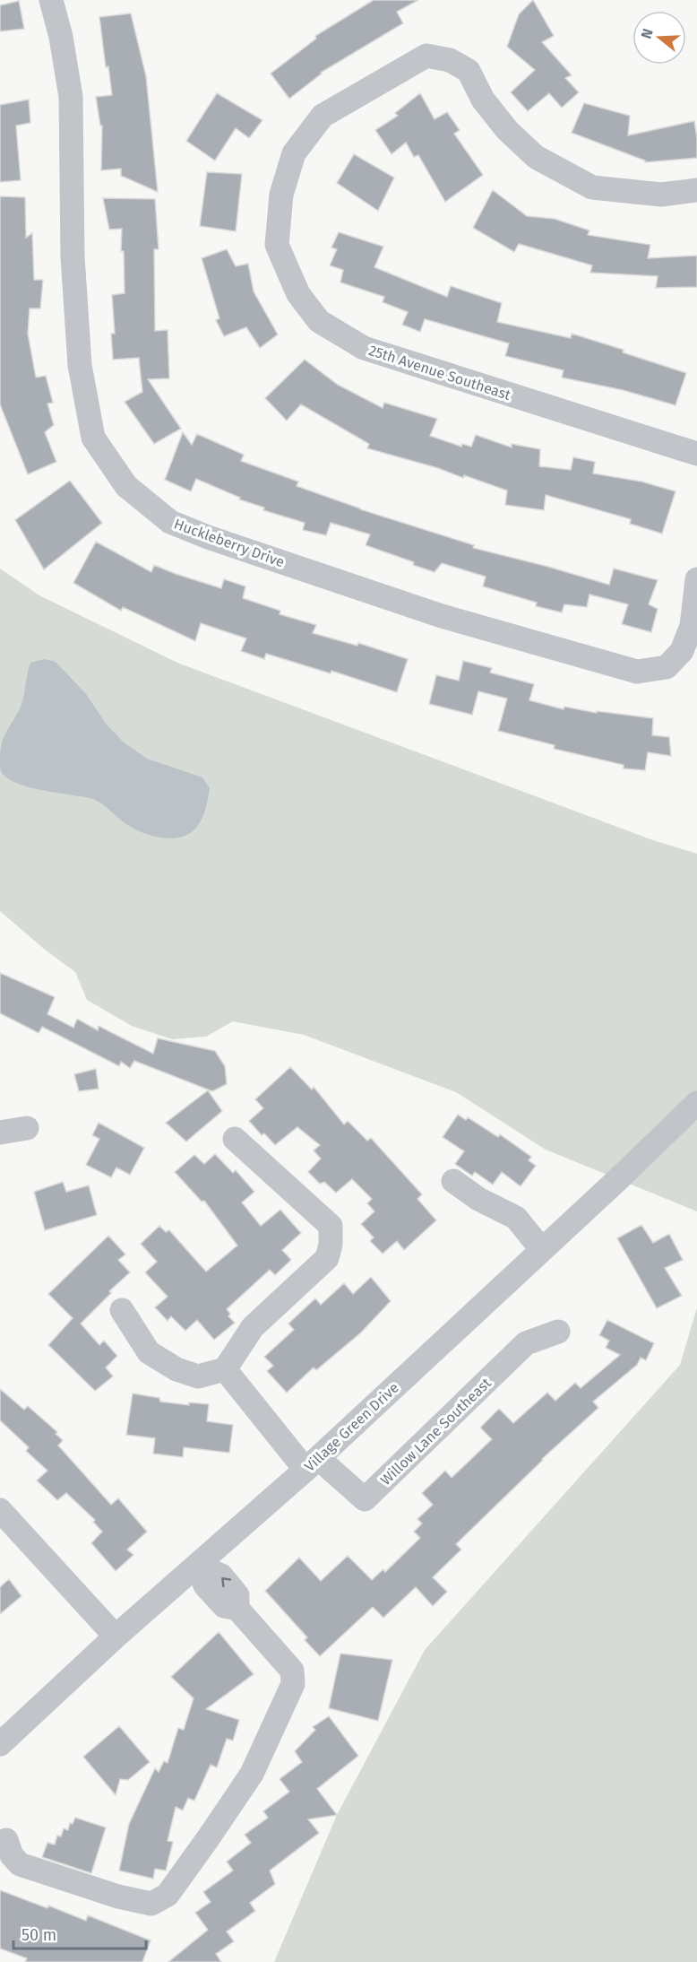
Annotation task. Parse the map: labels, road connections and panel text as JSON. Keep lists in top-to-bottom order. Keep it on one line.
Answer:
{"streets":{"street":["25th Avenue Southeast","Huckleberry Drive","Village Green Drive","Willow Lane Southeast"]},"crossings":[["Village Green Drive","Willow Lane Southeast"]],"scale_bar":"50 m","north":"left"}
